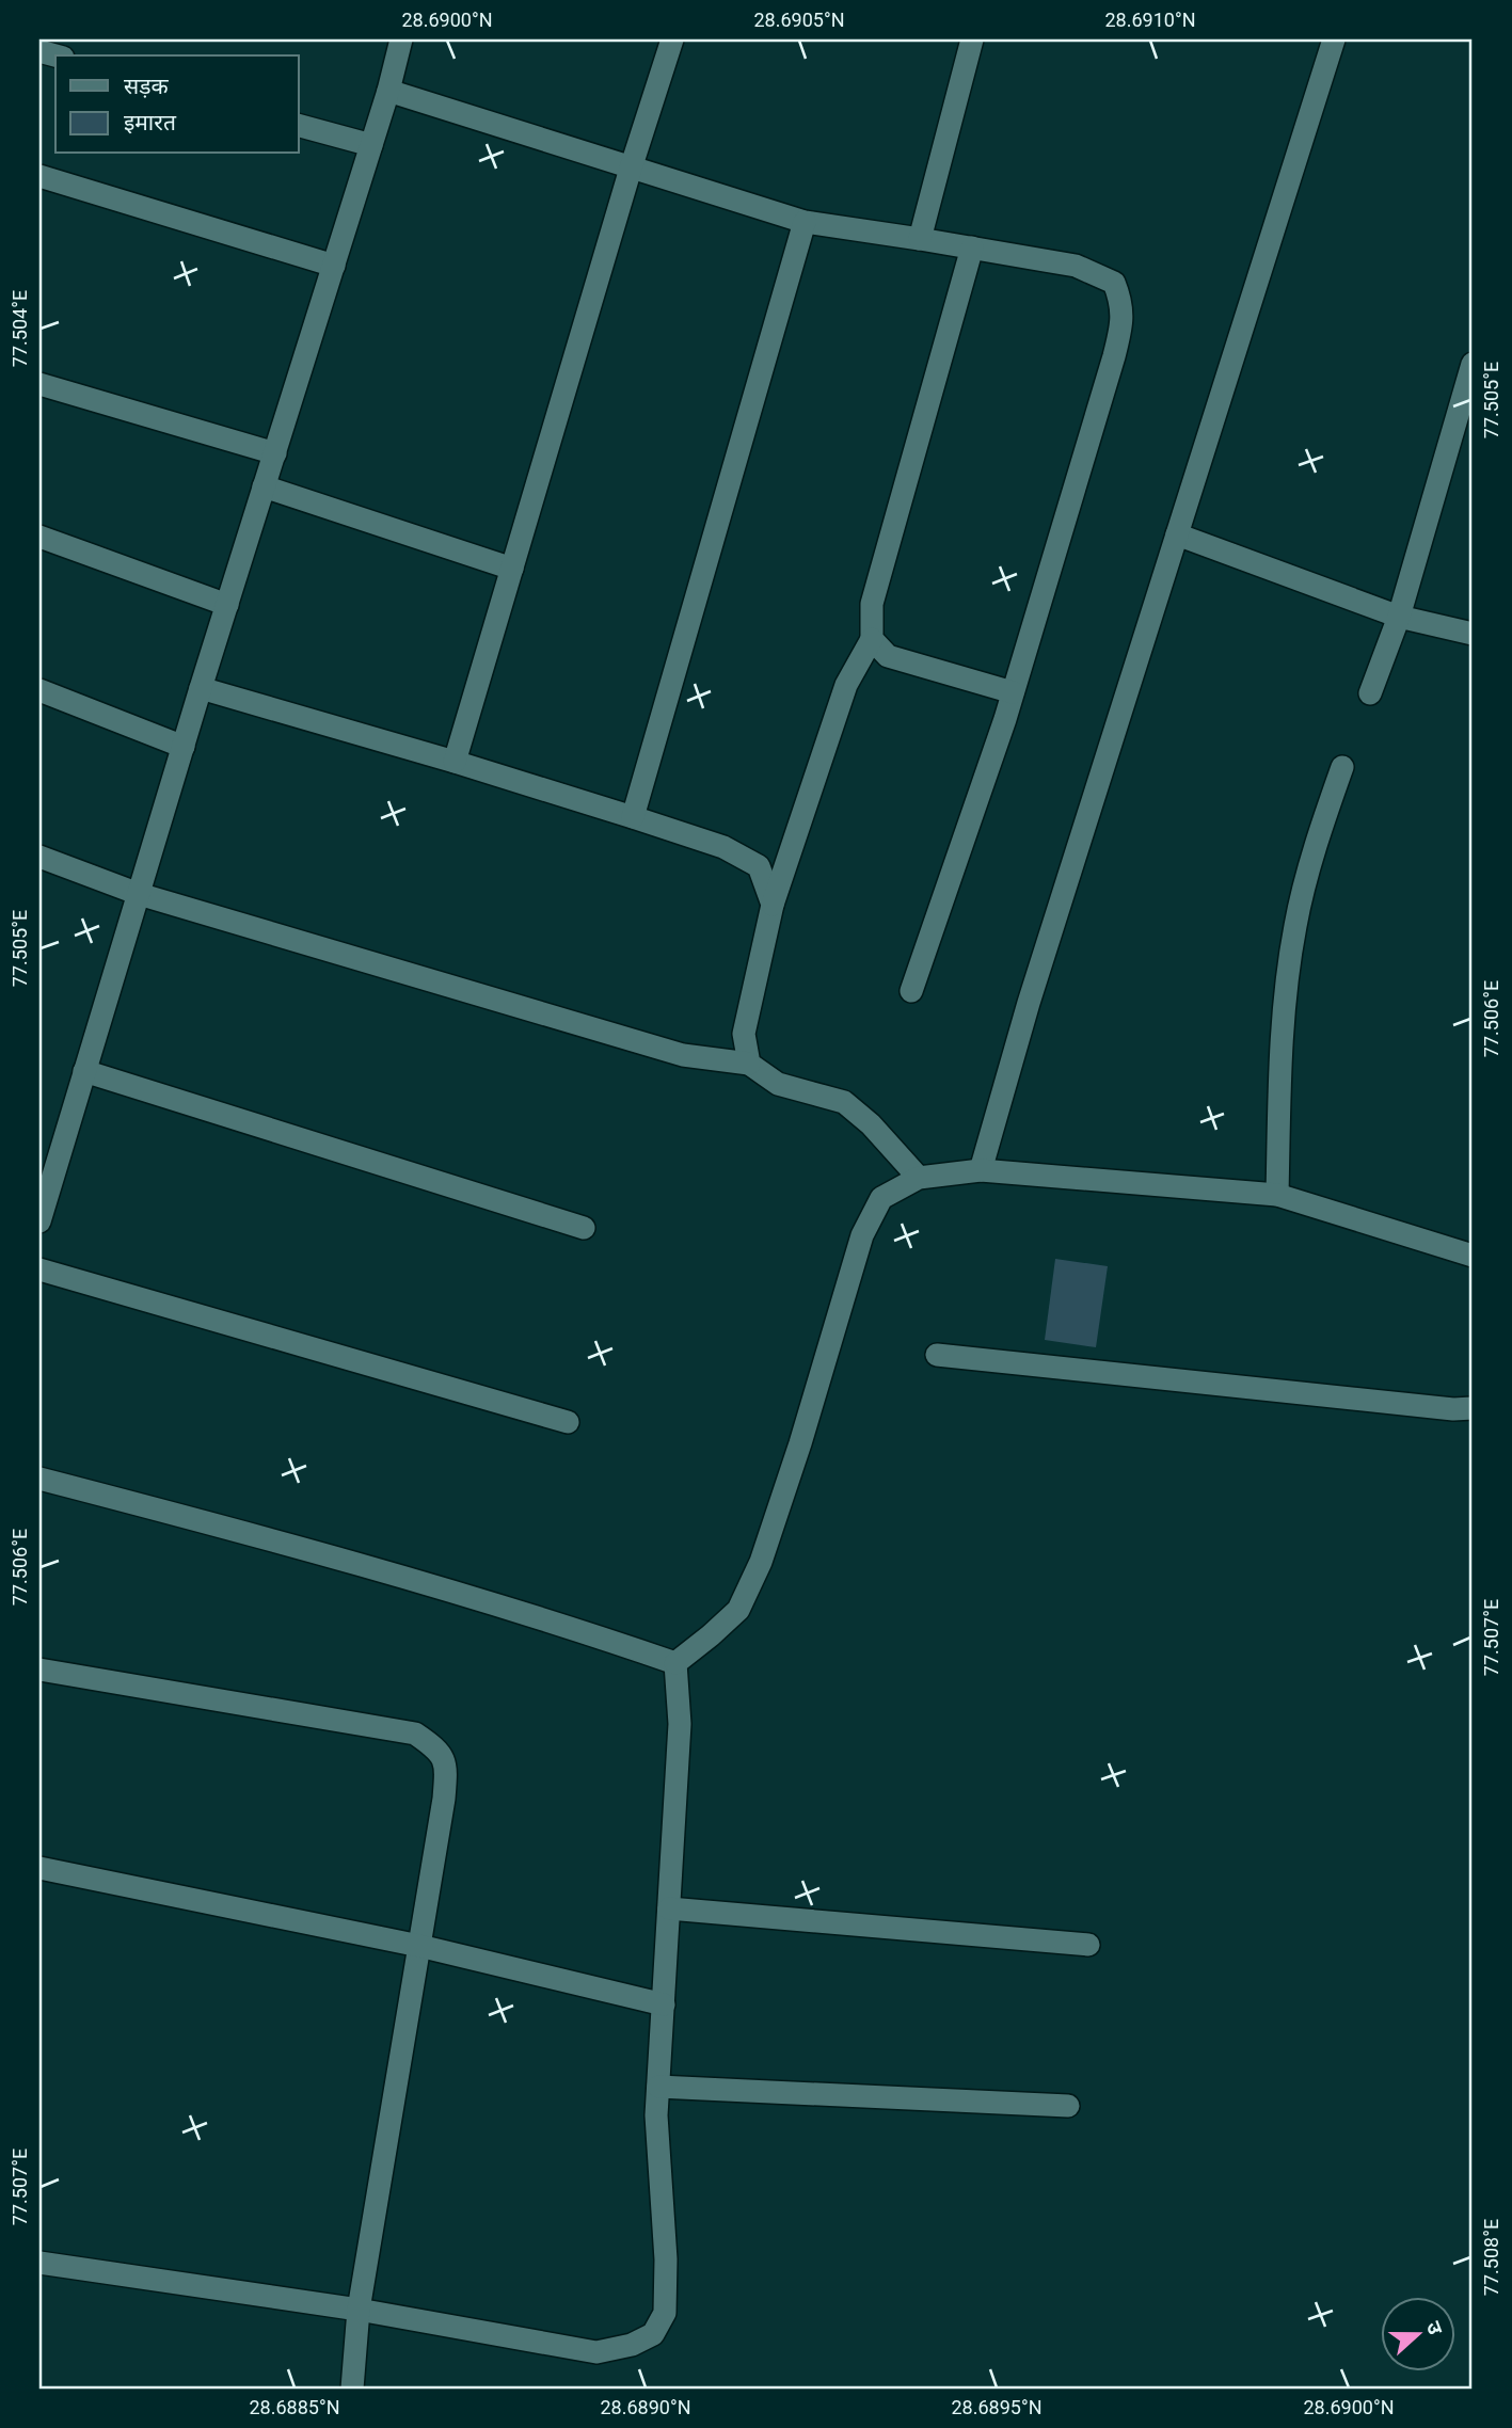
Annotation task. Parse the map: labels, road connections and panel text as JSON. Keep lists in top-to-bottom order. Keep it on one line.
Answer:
{"legend":["सड़क","इमारत"],"north":"right","coordinates":["28.6900°N","28.6905°N","28.6910°N","77.504°E","77.505°E","77.506°E","77.507°E","77.508°E","28.6885°N","28.6890°N","28.6895°N"]}
